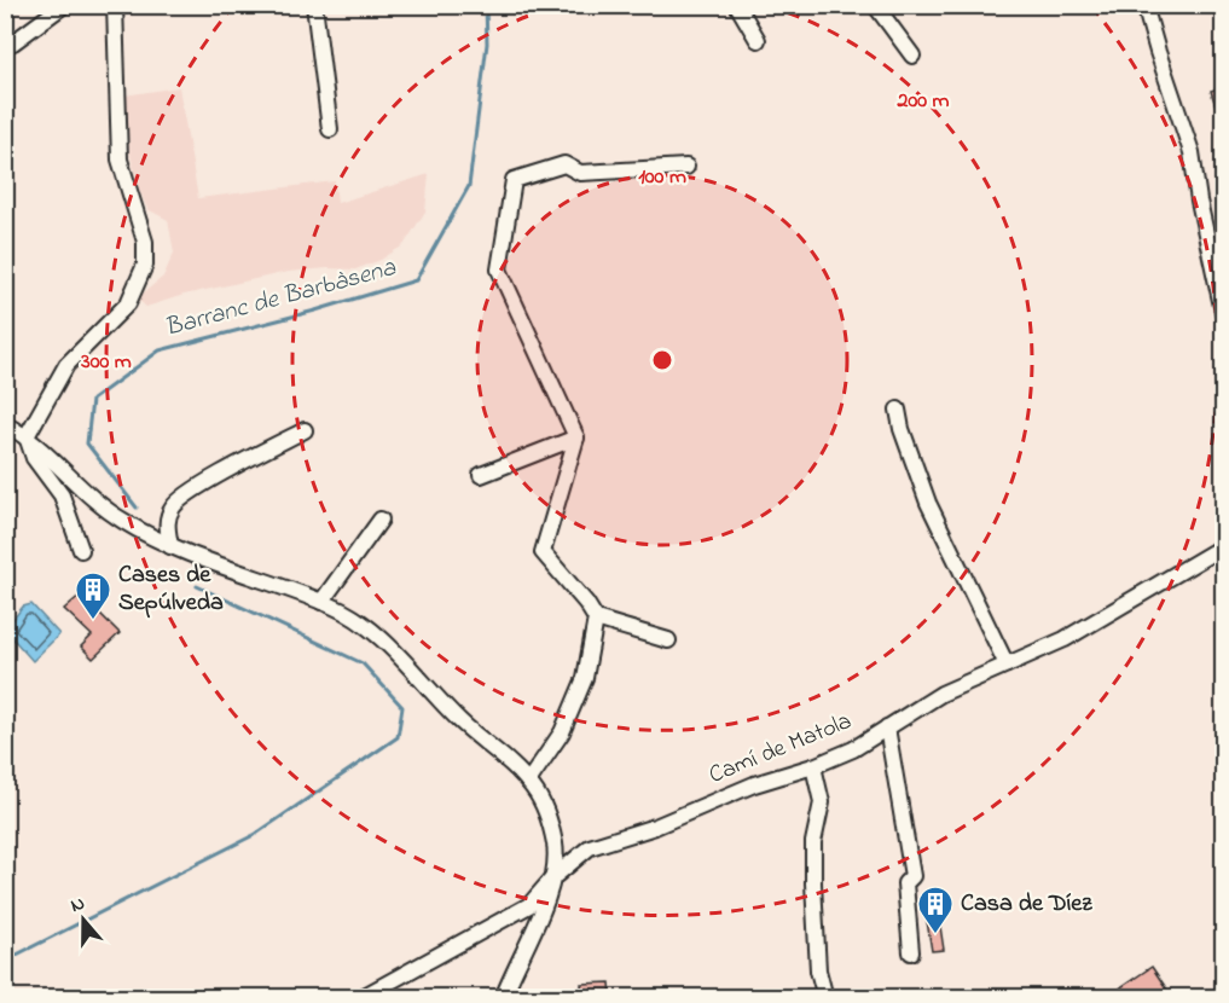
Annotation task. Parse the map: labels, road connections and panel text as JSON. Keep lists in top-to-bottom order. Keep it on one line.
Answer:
{"streets":{"street":["Camí de Matola"]},"water":["Barranc de Barbàsena"],"places":{"building":["Cases de Sepúlveda","Casa de Díez"]},"north":"top","rings":["200 m","100 m","300 m"]}
